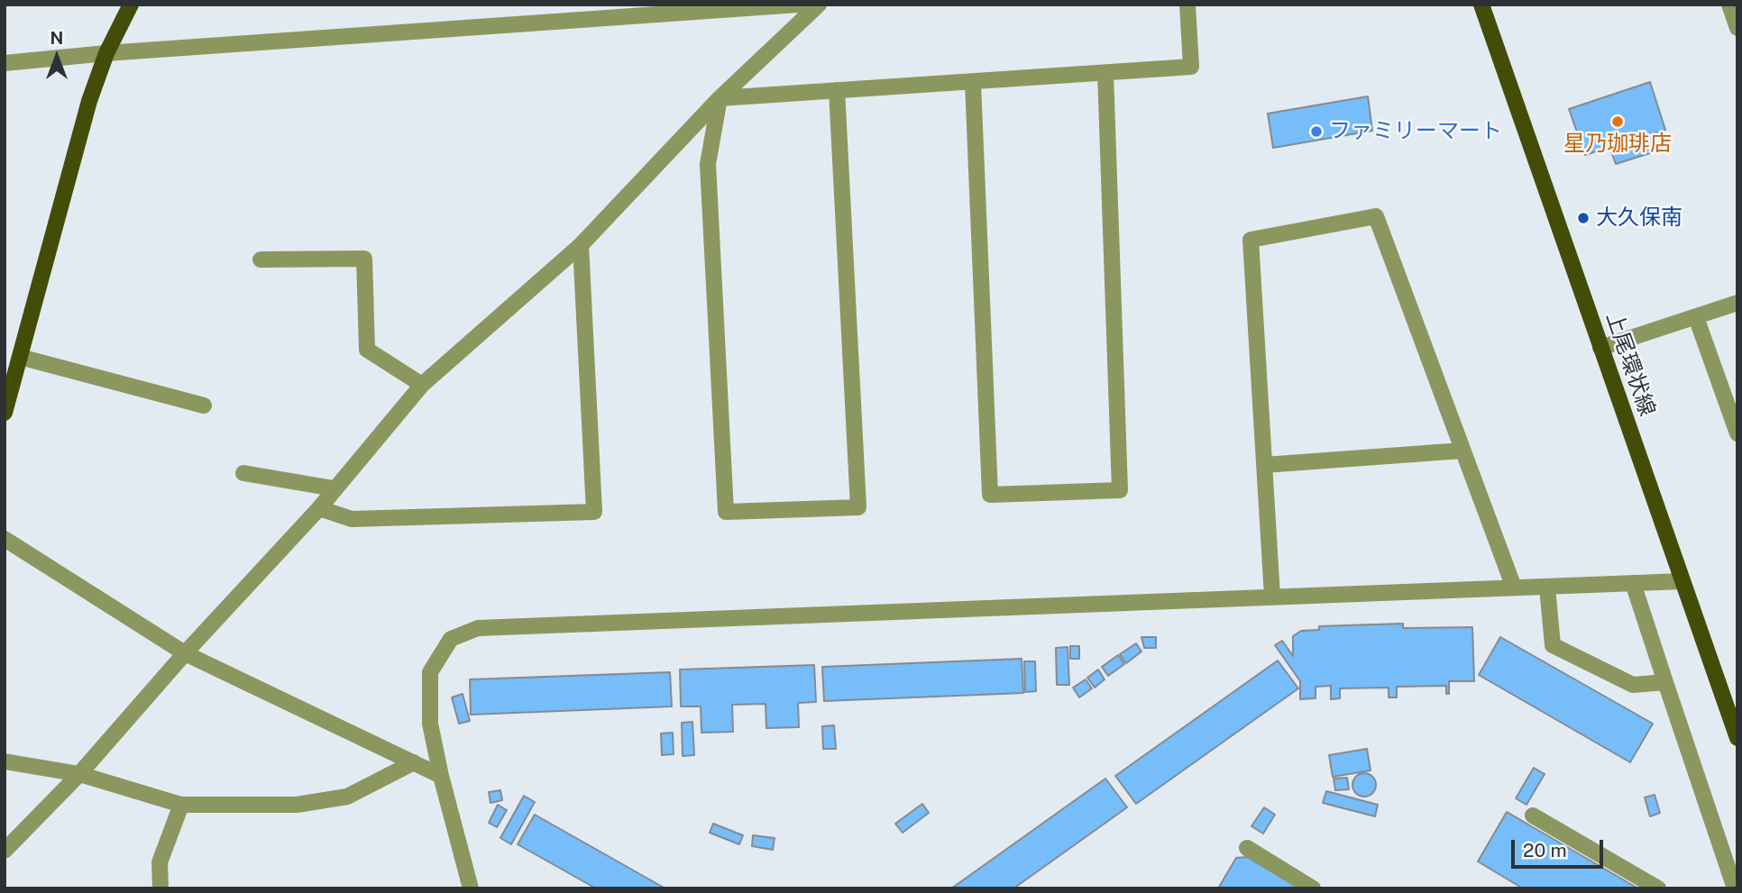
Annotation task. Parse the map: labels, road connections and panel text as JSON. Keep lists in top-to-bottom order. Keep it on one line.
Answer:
{"streets":{"main road":["上尾環状線"]},"places":["星乃珈琲店","ファミリーマート","大久保南"],"scale_bar":"20 m","north":"top"}
